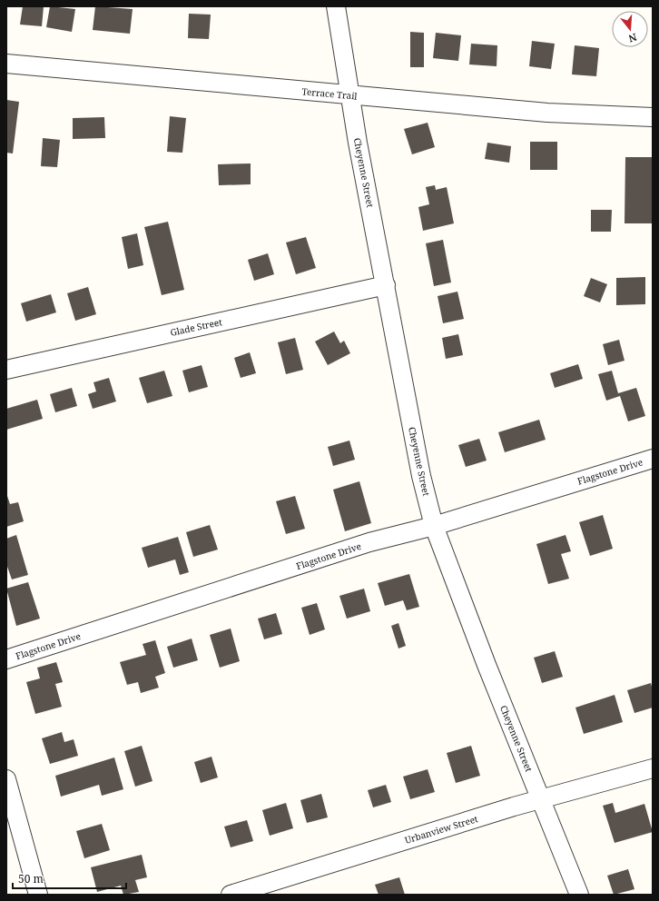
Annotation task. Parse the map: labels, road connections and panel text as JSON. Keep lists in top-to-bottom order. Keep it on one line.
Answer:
{"streets":{"street":["Terrace Trail","Cheyenne Street","Glade Street","Flagstone Drive","Urbanview Street"]},"crossings":[["Terrace Trail","Cheyenne Street"],["Cheyenne Street","Glade Street"],["Cheyenne Street","Flagstone Drive"],["Cheyenne Street","Urbanview Street"]],"scale_bar":"50 m","north":"bottom"}
